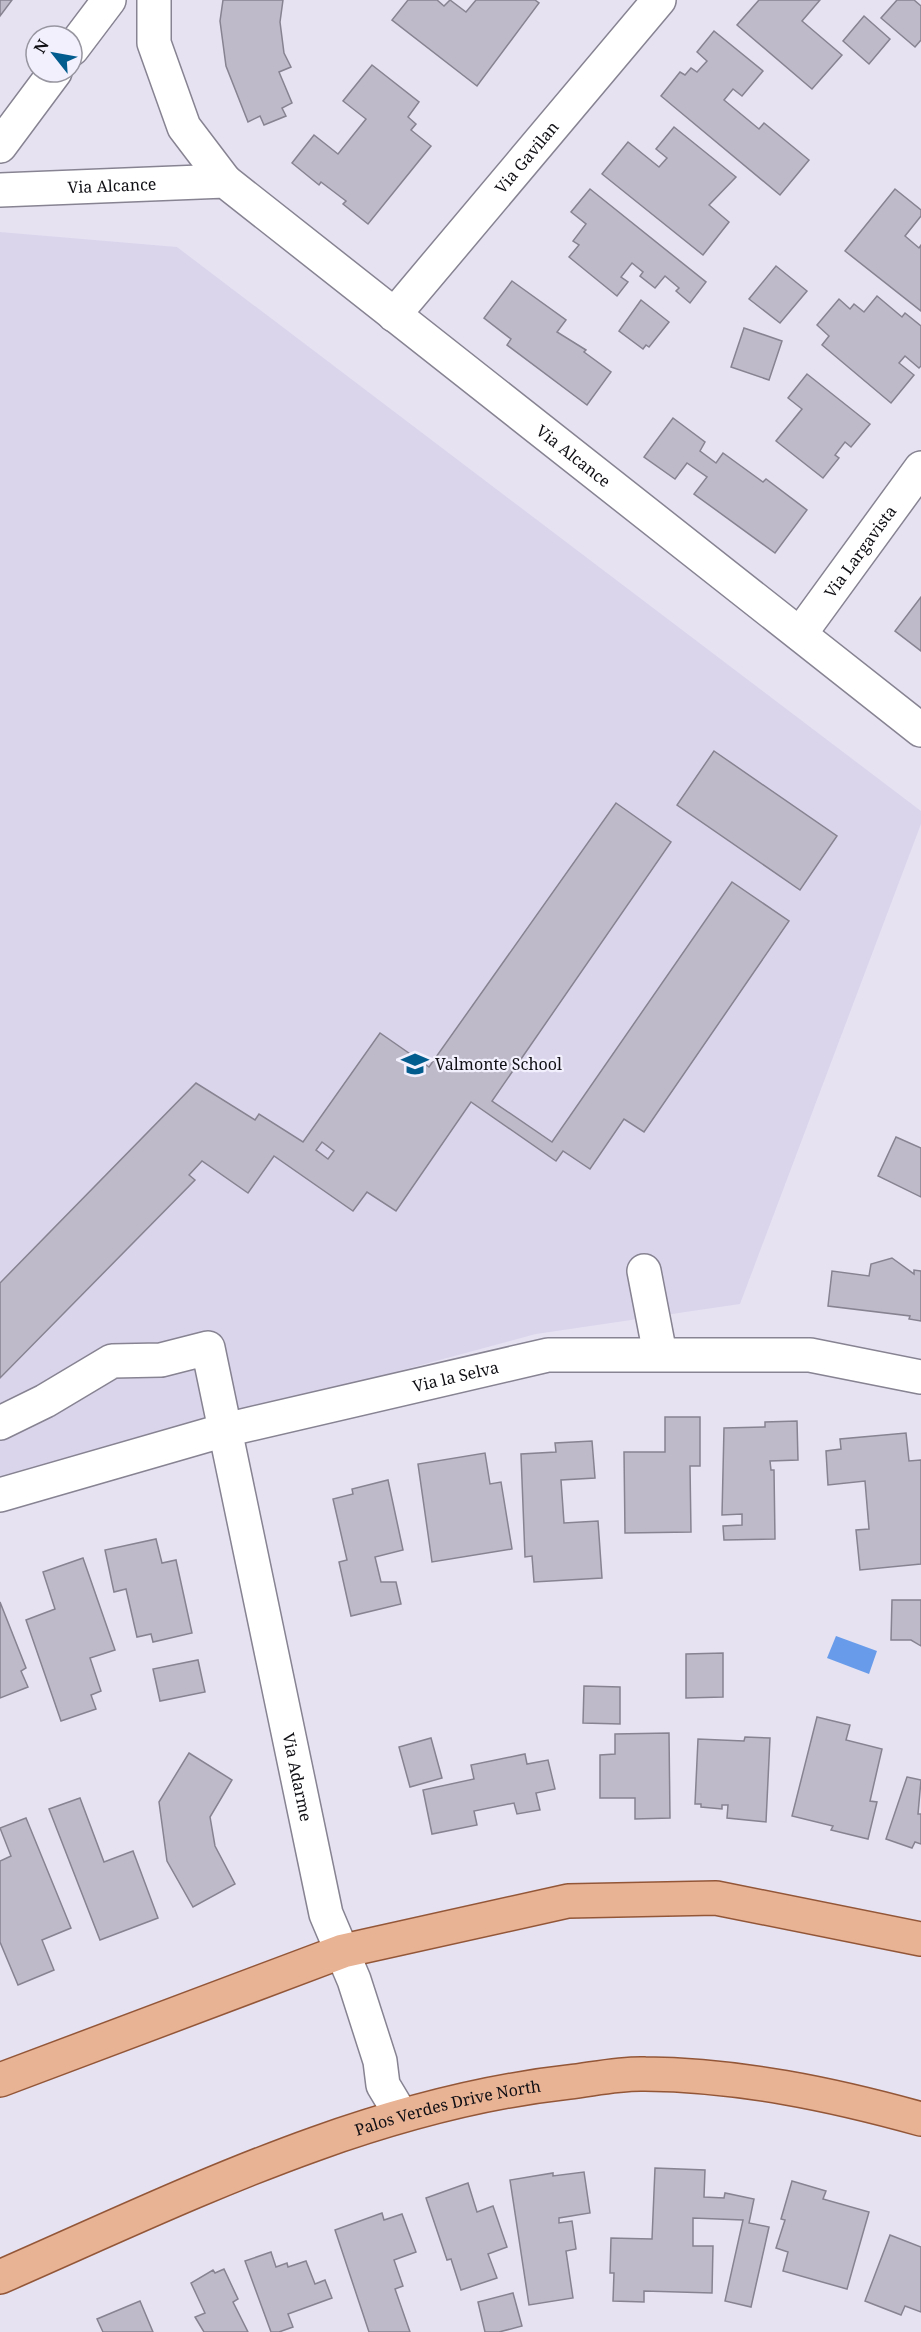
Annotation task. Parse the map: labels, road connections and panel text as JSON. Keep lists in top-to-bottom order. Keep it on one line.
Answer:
{"streets":{"main road":["Palos Verdes Drive North"],"street":["Via Gavilan","Via Alcance","Via Largavista","Via la Selva","Via Adarme"]},"crossings":[["Via Gavilan","Via Alcance"],["Via Alcance","Via Largavista"],["Via la Selva","Via Adarme"],["Via Adarme","Palos Verdes Drive North"]],"places":{"school or university":["Valmonte School"]},"north":"top left"}
